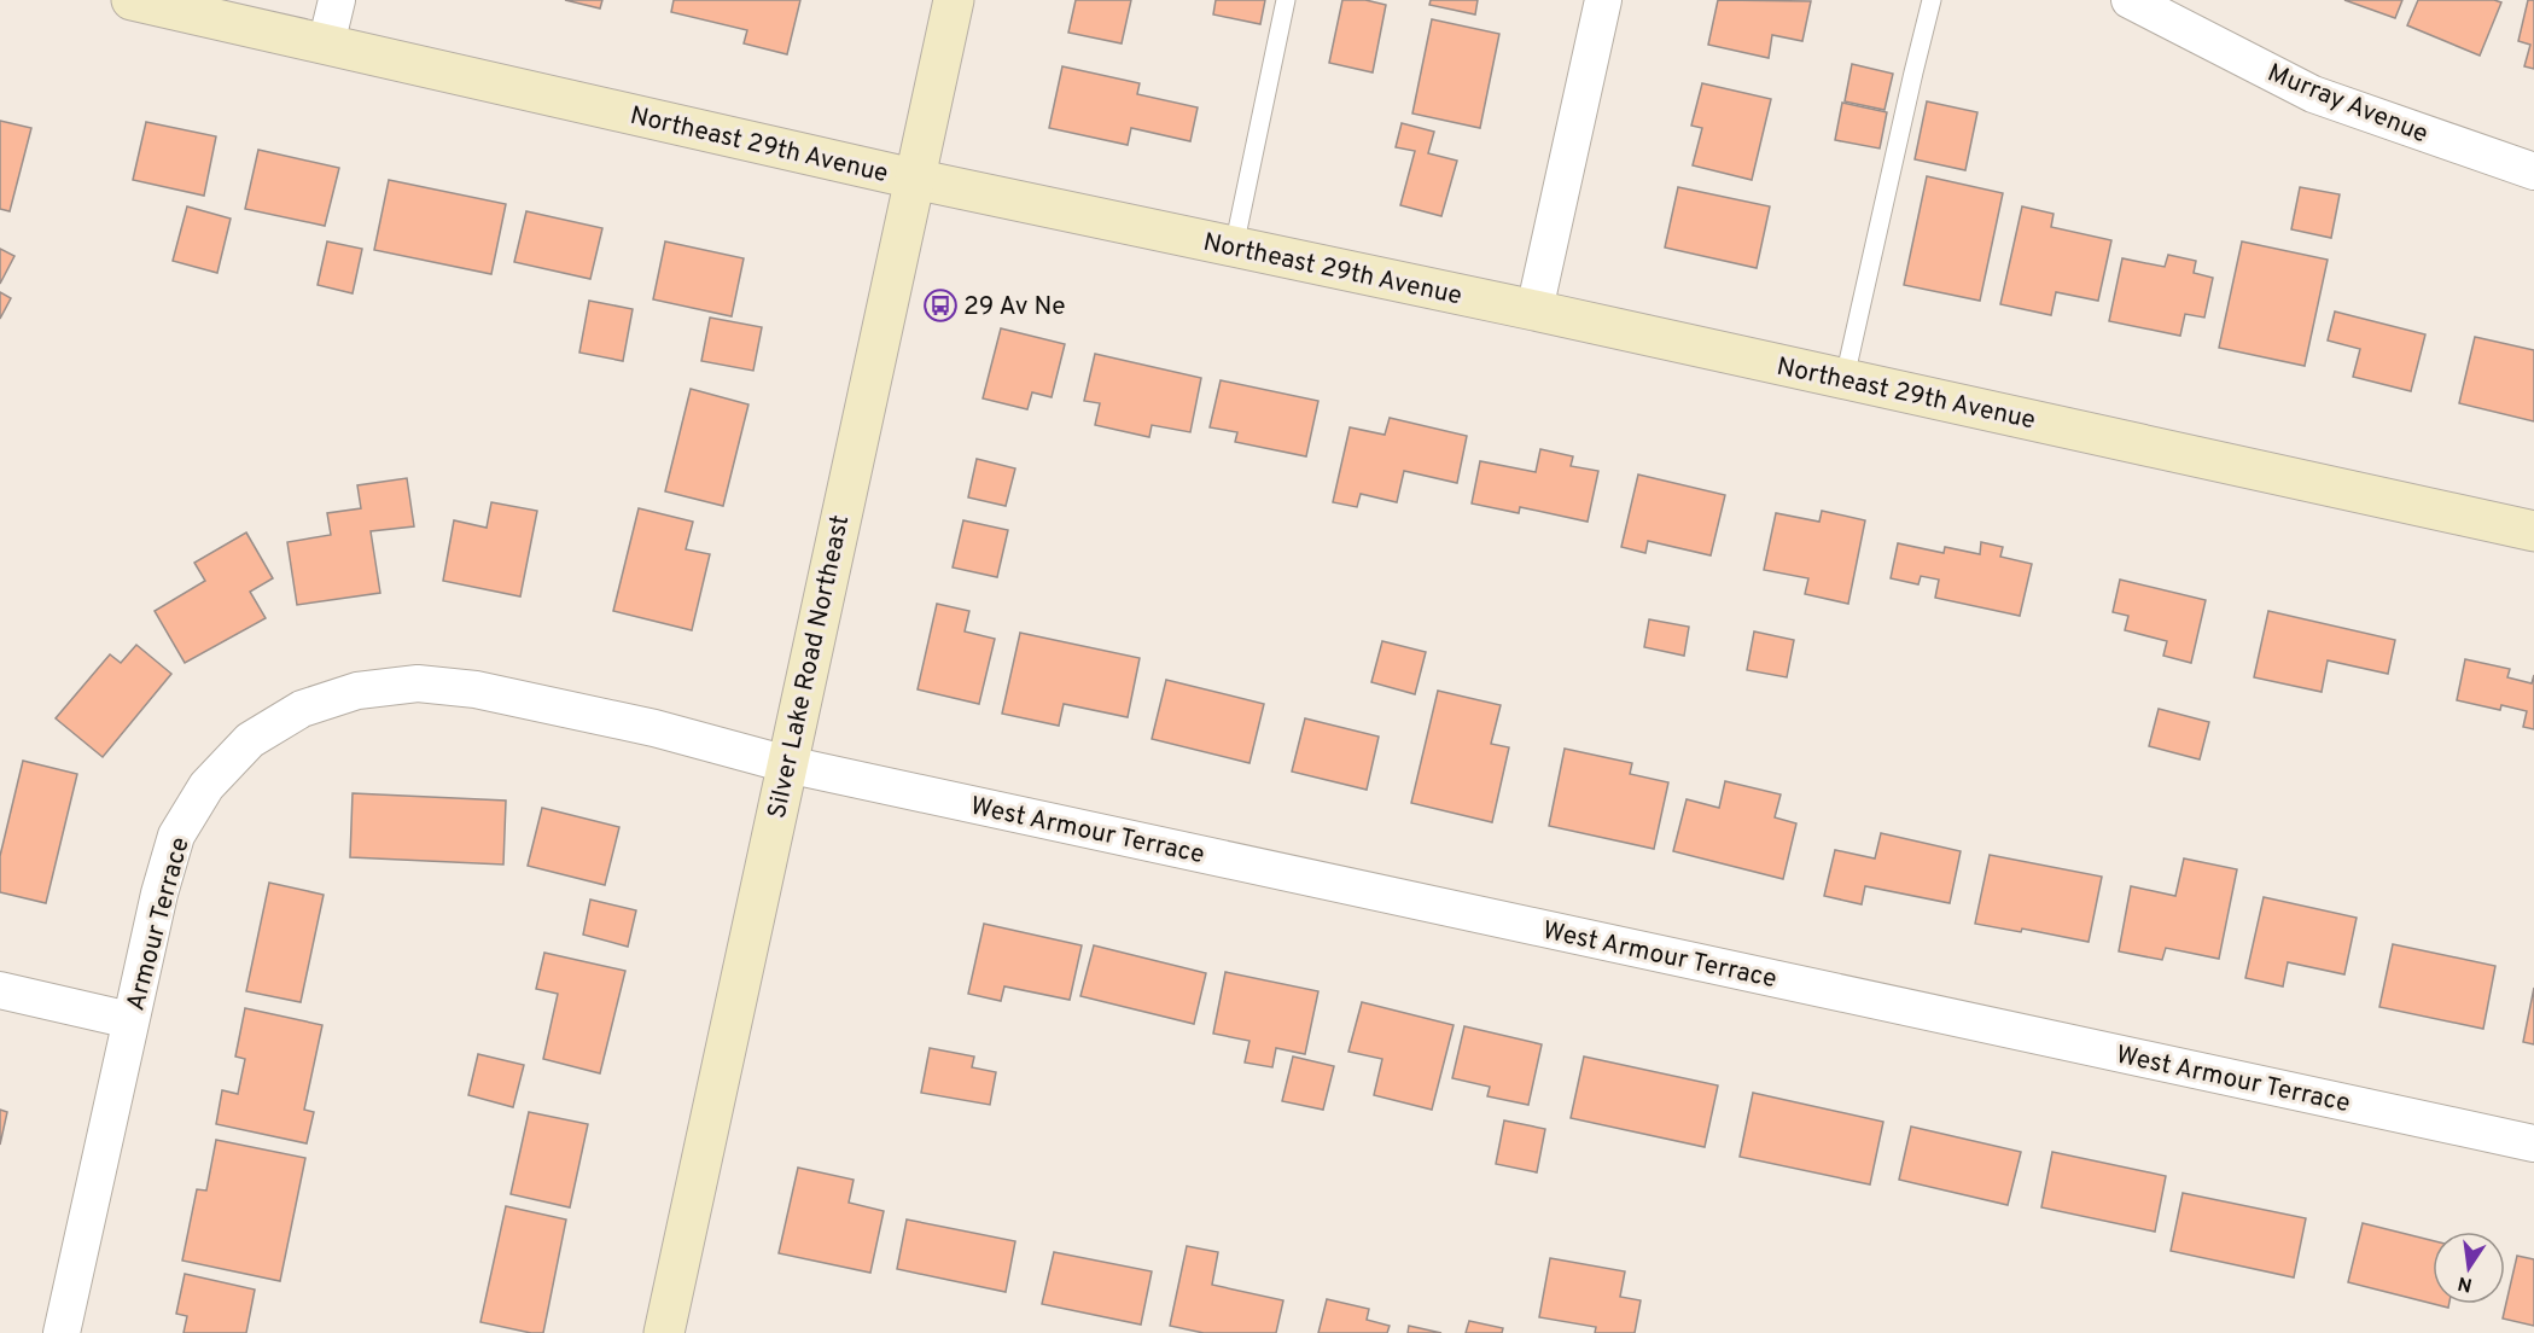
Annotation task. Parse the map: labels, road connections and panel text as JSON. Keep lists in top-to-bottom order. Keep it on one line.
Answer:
{"streets":{"street":["Murray Avenue","Northeast 29th Avenue","Silver Lake Road Northeast","West Armour Terrace","Armour Terrace"]},"crossings":[["Northeast 29th Avenue","Silver Lake Road Northeast"],["Silver Lake Road Northeast","West Armour Terrace"],["Silver Lake Road Northeast","Armour Terrace"],["West Armour Terrace","Armour Terrace"]],"places":{"bus stop":["29 Av Ne"]},"north":"bottom"}
